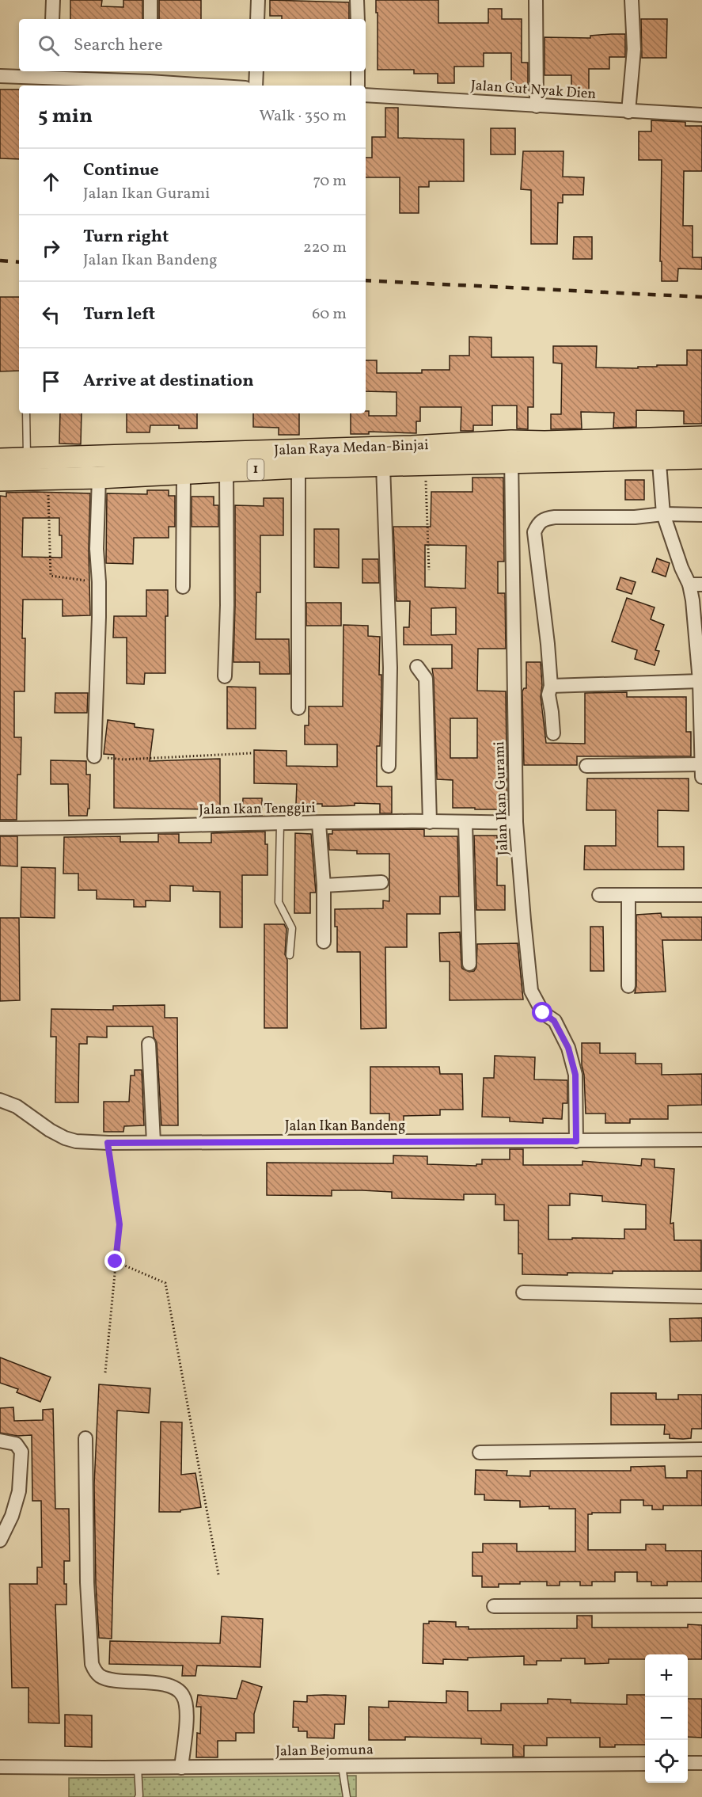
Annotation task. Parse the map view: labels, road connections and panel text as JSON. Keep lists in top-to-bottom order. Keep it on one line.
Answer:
{"streets":{"main road":["Jalan Raya Medan-Binjai","1"],"street":["Jalan Cut Nyak Dien","Jalan Ikan Gurami","Jalan Ikan Tenggiri","Jalan Ikan Bandeng","Jalan Bejomuna"]},"crossings":[["Jalan Raya Medan-Binjai","Jalan Ikan Gurami"],["Jalan Ikan Gurami","Jalan Ikan Tenggiri"],["Jalan Ikan Gurami","Jalan Ikan Bandeng"]],"page":{"search":"Search here","heading":["5 min","Walk · 350 m"],"list":[["Continue","Jalan Ikan Gurami","70 m"],["Turn right","Jalan Ikan Bandeng","220 m"],["Turn left","60 m"],"Arrive at destination"],"map_buttons":["+","−"]}}
